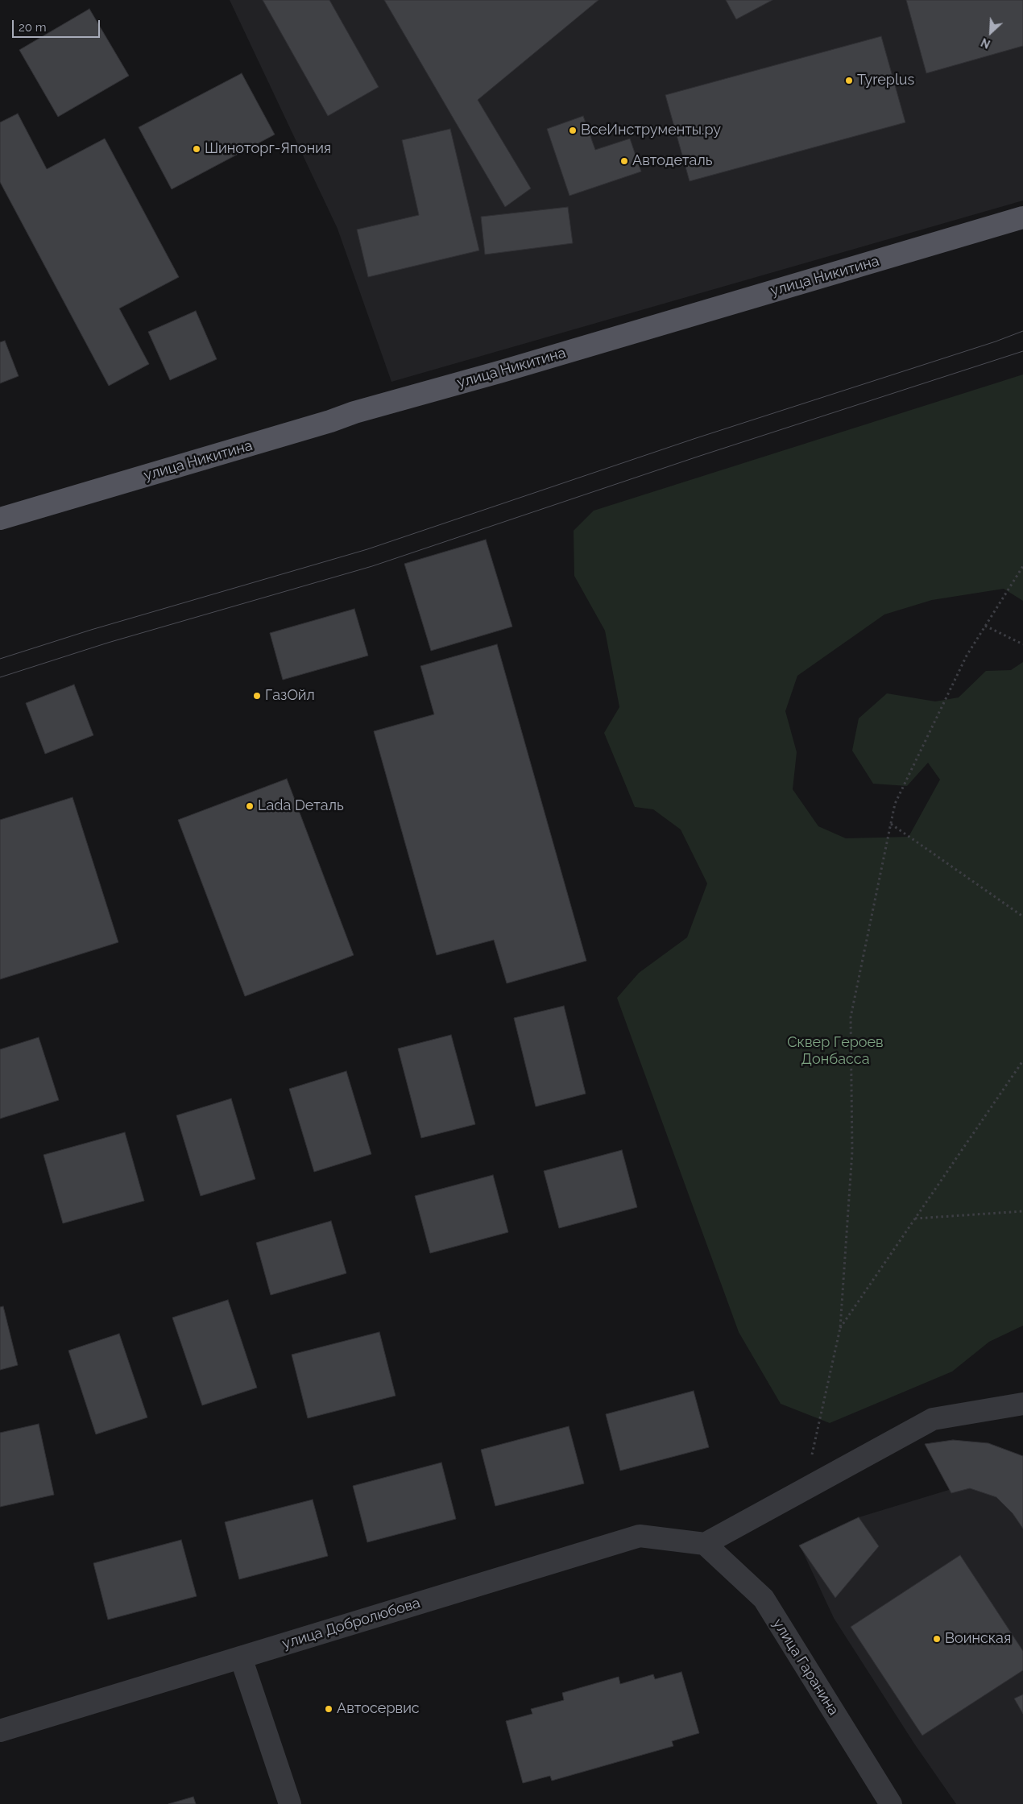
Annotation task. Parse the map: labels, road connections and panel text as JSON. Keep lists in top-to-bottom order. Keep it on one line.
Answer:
{"streets":{"main road":["улица Никитина"],"street":["улица Добролюбова","улица Гаранина"]},"crossings":[["улица Добролюбова","улица Гаранина"]],"parks":["Сквер Героев Донбасса"],"places":["Tyreplus","ВсеИнструменты.ру","Шиноторг-Япония","Автодеталь","ГазОйл","Lada Dеталь","Воинская","Автосервис"],"scale_bar":"20 m","north":"bottom left"}
